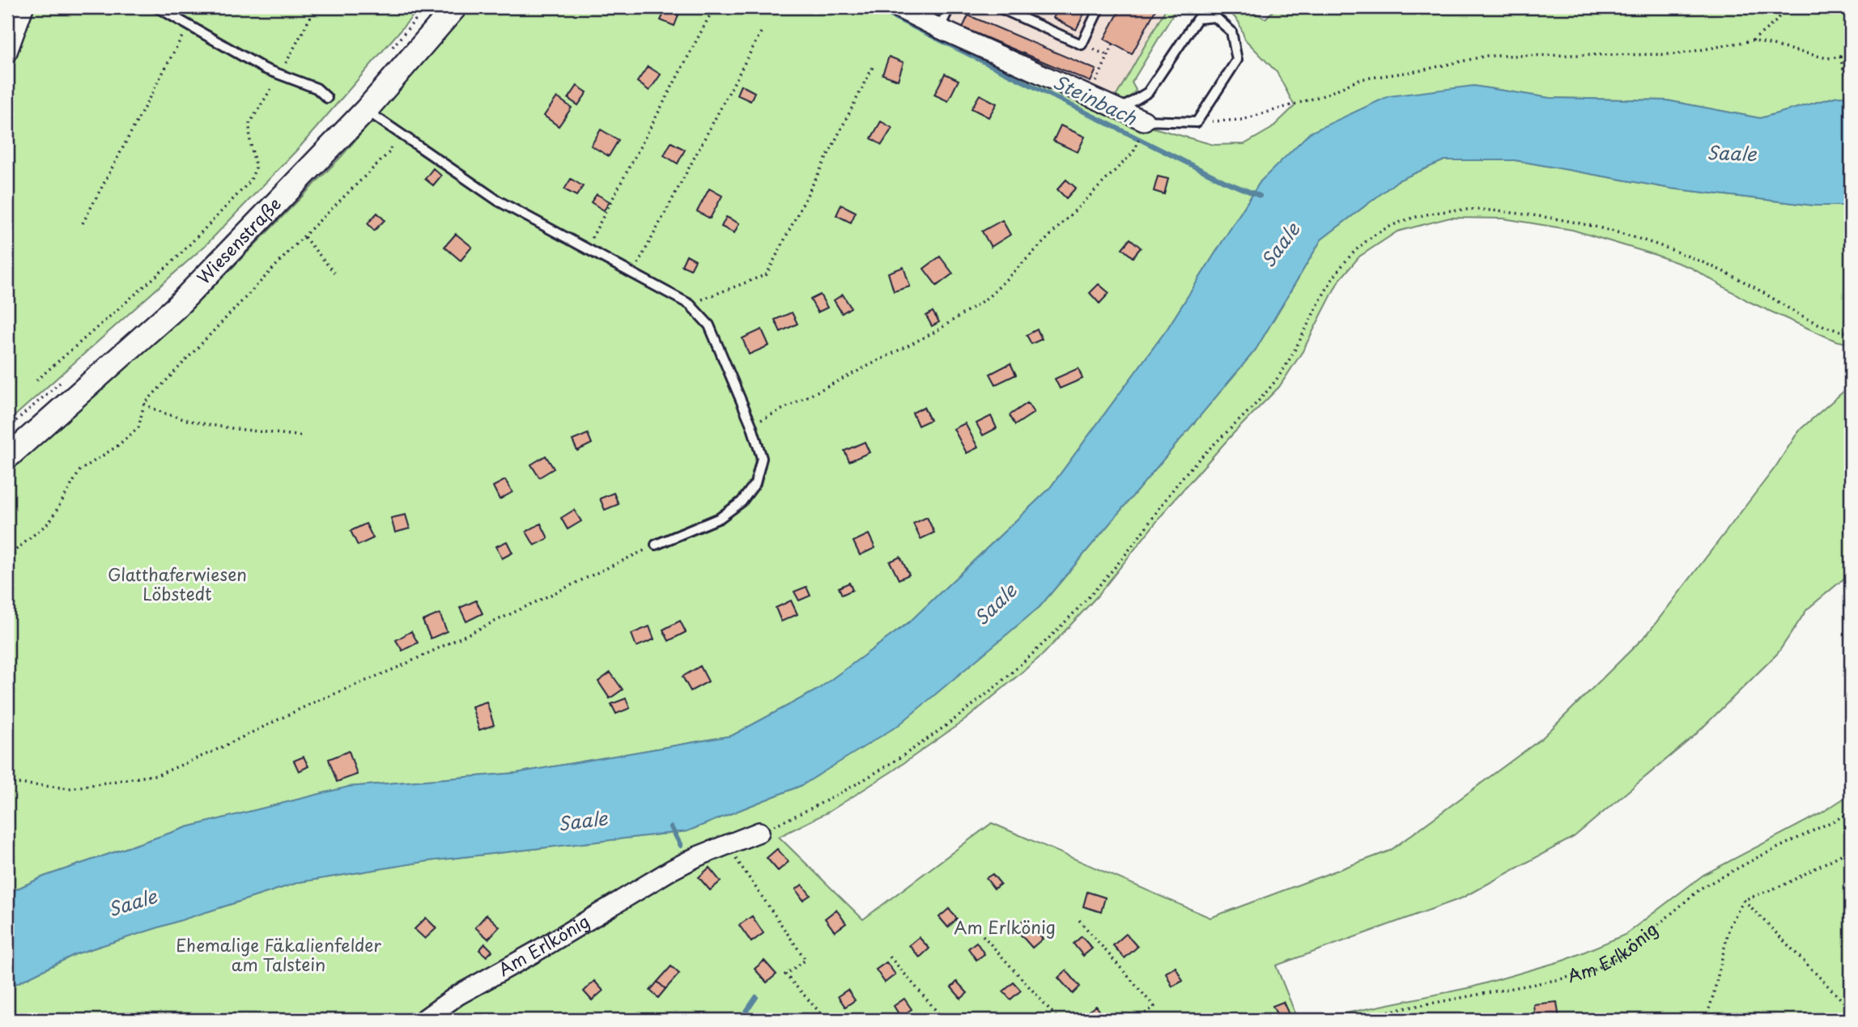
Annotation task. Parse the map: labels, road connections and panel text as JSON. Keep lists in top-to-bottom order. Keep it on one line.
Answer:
{"streets":{"street":["Wiesenstraße","Am Erlkönig"]},"water":["Steinbach","Saale"],"parks":["Glatthaferwiesen Löbstedt","Am Erlkönig","Ehemalige Fäkalienfelder am Talstein"]}
